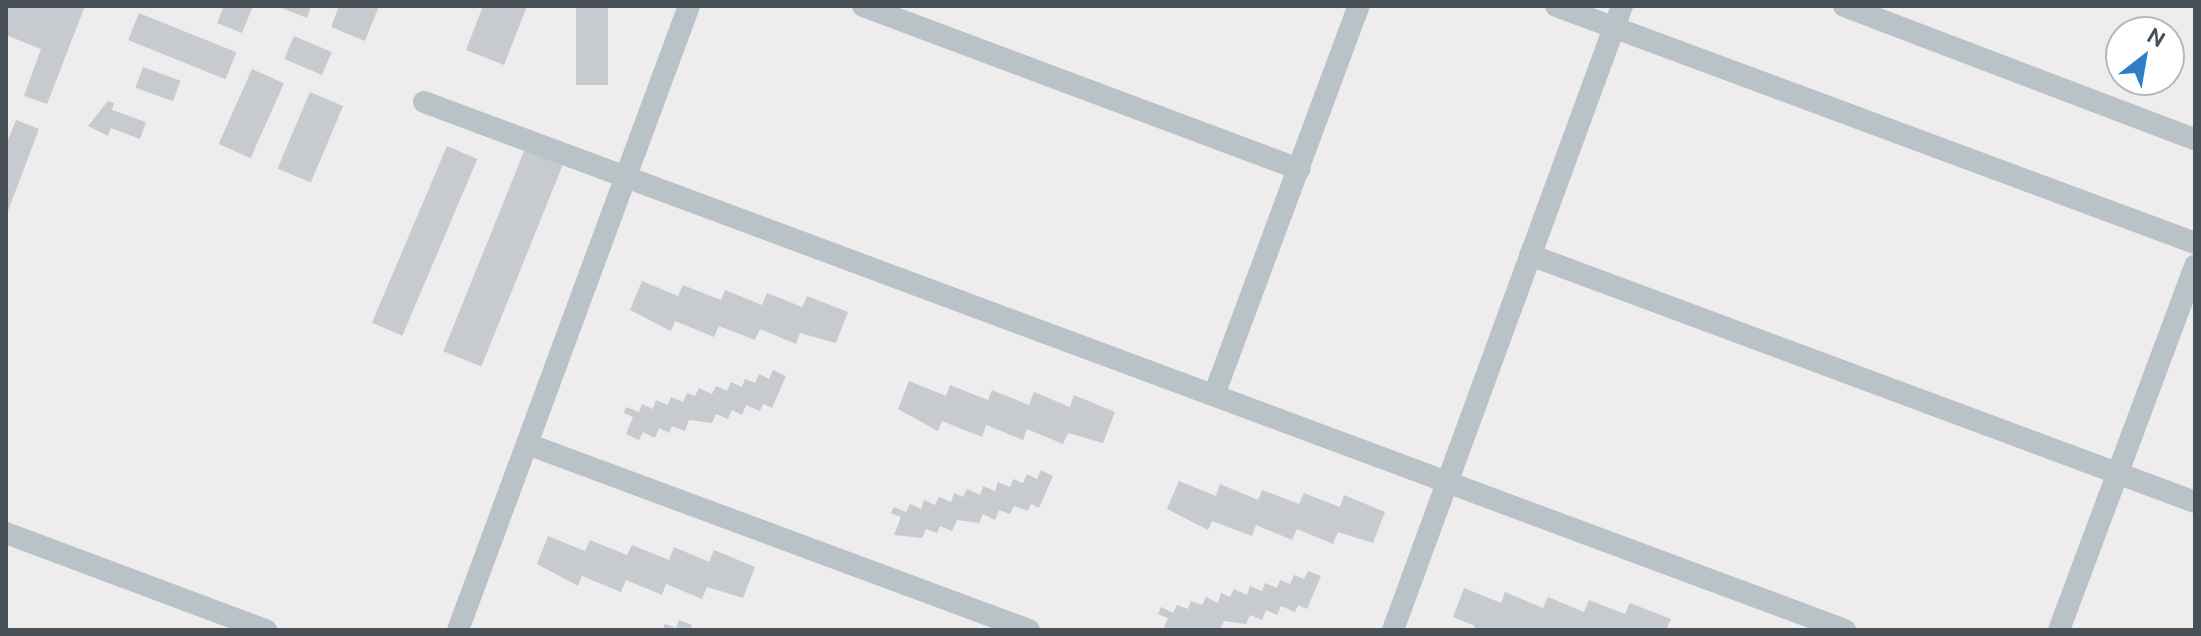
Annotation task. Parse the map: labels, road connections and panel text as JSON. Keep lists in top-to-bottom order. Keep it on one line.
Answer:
{"north":"top right"}
